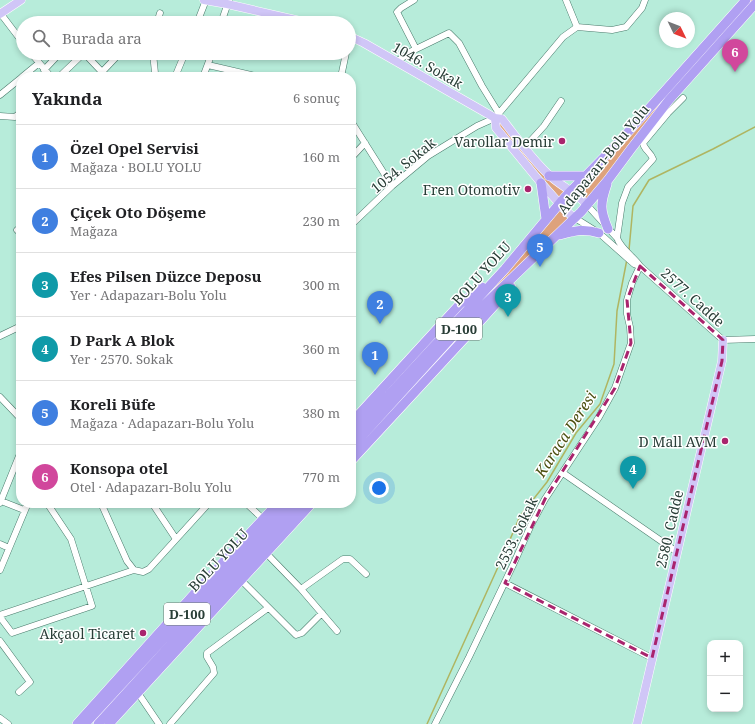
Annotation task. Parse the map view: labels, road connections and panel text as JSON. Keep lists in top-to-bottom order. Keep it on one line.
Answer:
{"streets":{"highway":["Adapazarı-Bolu Yolu","BOLU YOLU","D-100"],"main road":["1046. Sokak","2580. Cadde"],"street":["1054. Sokak","2577. Cadde","2553. Sokak"]},"crossings":[["1046. Sokak","1054. Sokak"],["1046. Sokak","BOLU YOLU"],["1046. Sokak","D-100"],["BOLU YOLU","D-100"],["2577. Cadde","2580. Cadde"],["2577. Cadde","2553. Sokak"]],"water":["Karaca Deresi"],"places":["Varollar Demir","Fren Otomotiv","D Mall AVM","Akçaol Ticaret"],"north":"bottom right","page":{"search":"Burada ara","pins":["6","5","3","2","1","4"],"heading":["Yakında","6 sonuç"],"list":[{"mark":"1","name":"Özel Opel Servisi","note":"Mağaza · BOLU YOLU","value":"160 m"},{"mark":"2","name":"Çiçek Oto Döşeme","note":"Mağaza","value":"230 m"},{"mark":"3","name":"Efes Pilsen Düzce Deposu","note":"Yer · Adapazarı-Bolu Yolu","value":"300 m"},{"mark":"4","name":"D Park A Blok","note":"Yer · 2570. Sokak","value":"360 m"},{"mark":"5","name":"Koreli Büfe","note":"Mağaza · Adapazarı-Bolu Yolu","value":"380 m"},{"mark":"6","name":"Konsopa otel","note":"Otel · Adapazarı-Bolu Yolu","value":"770 m"}],"map_buttons":["+","−"]}}
